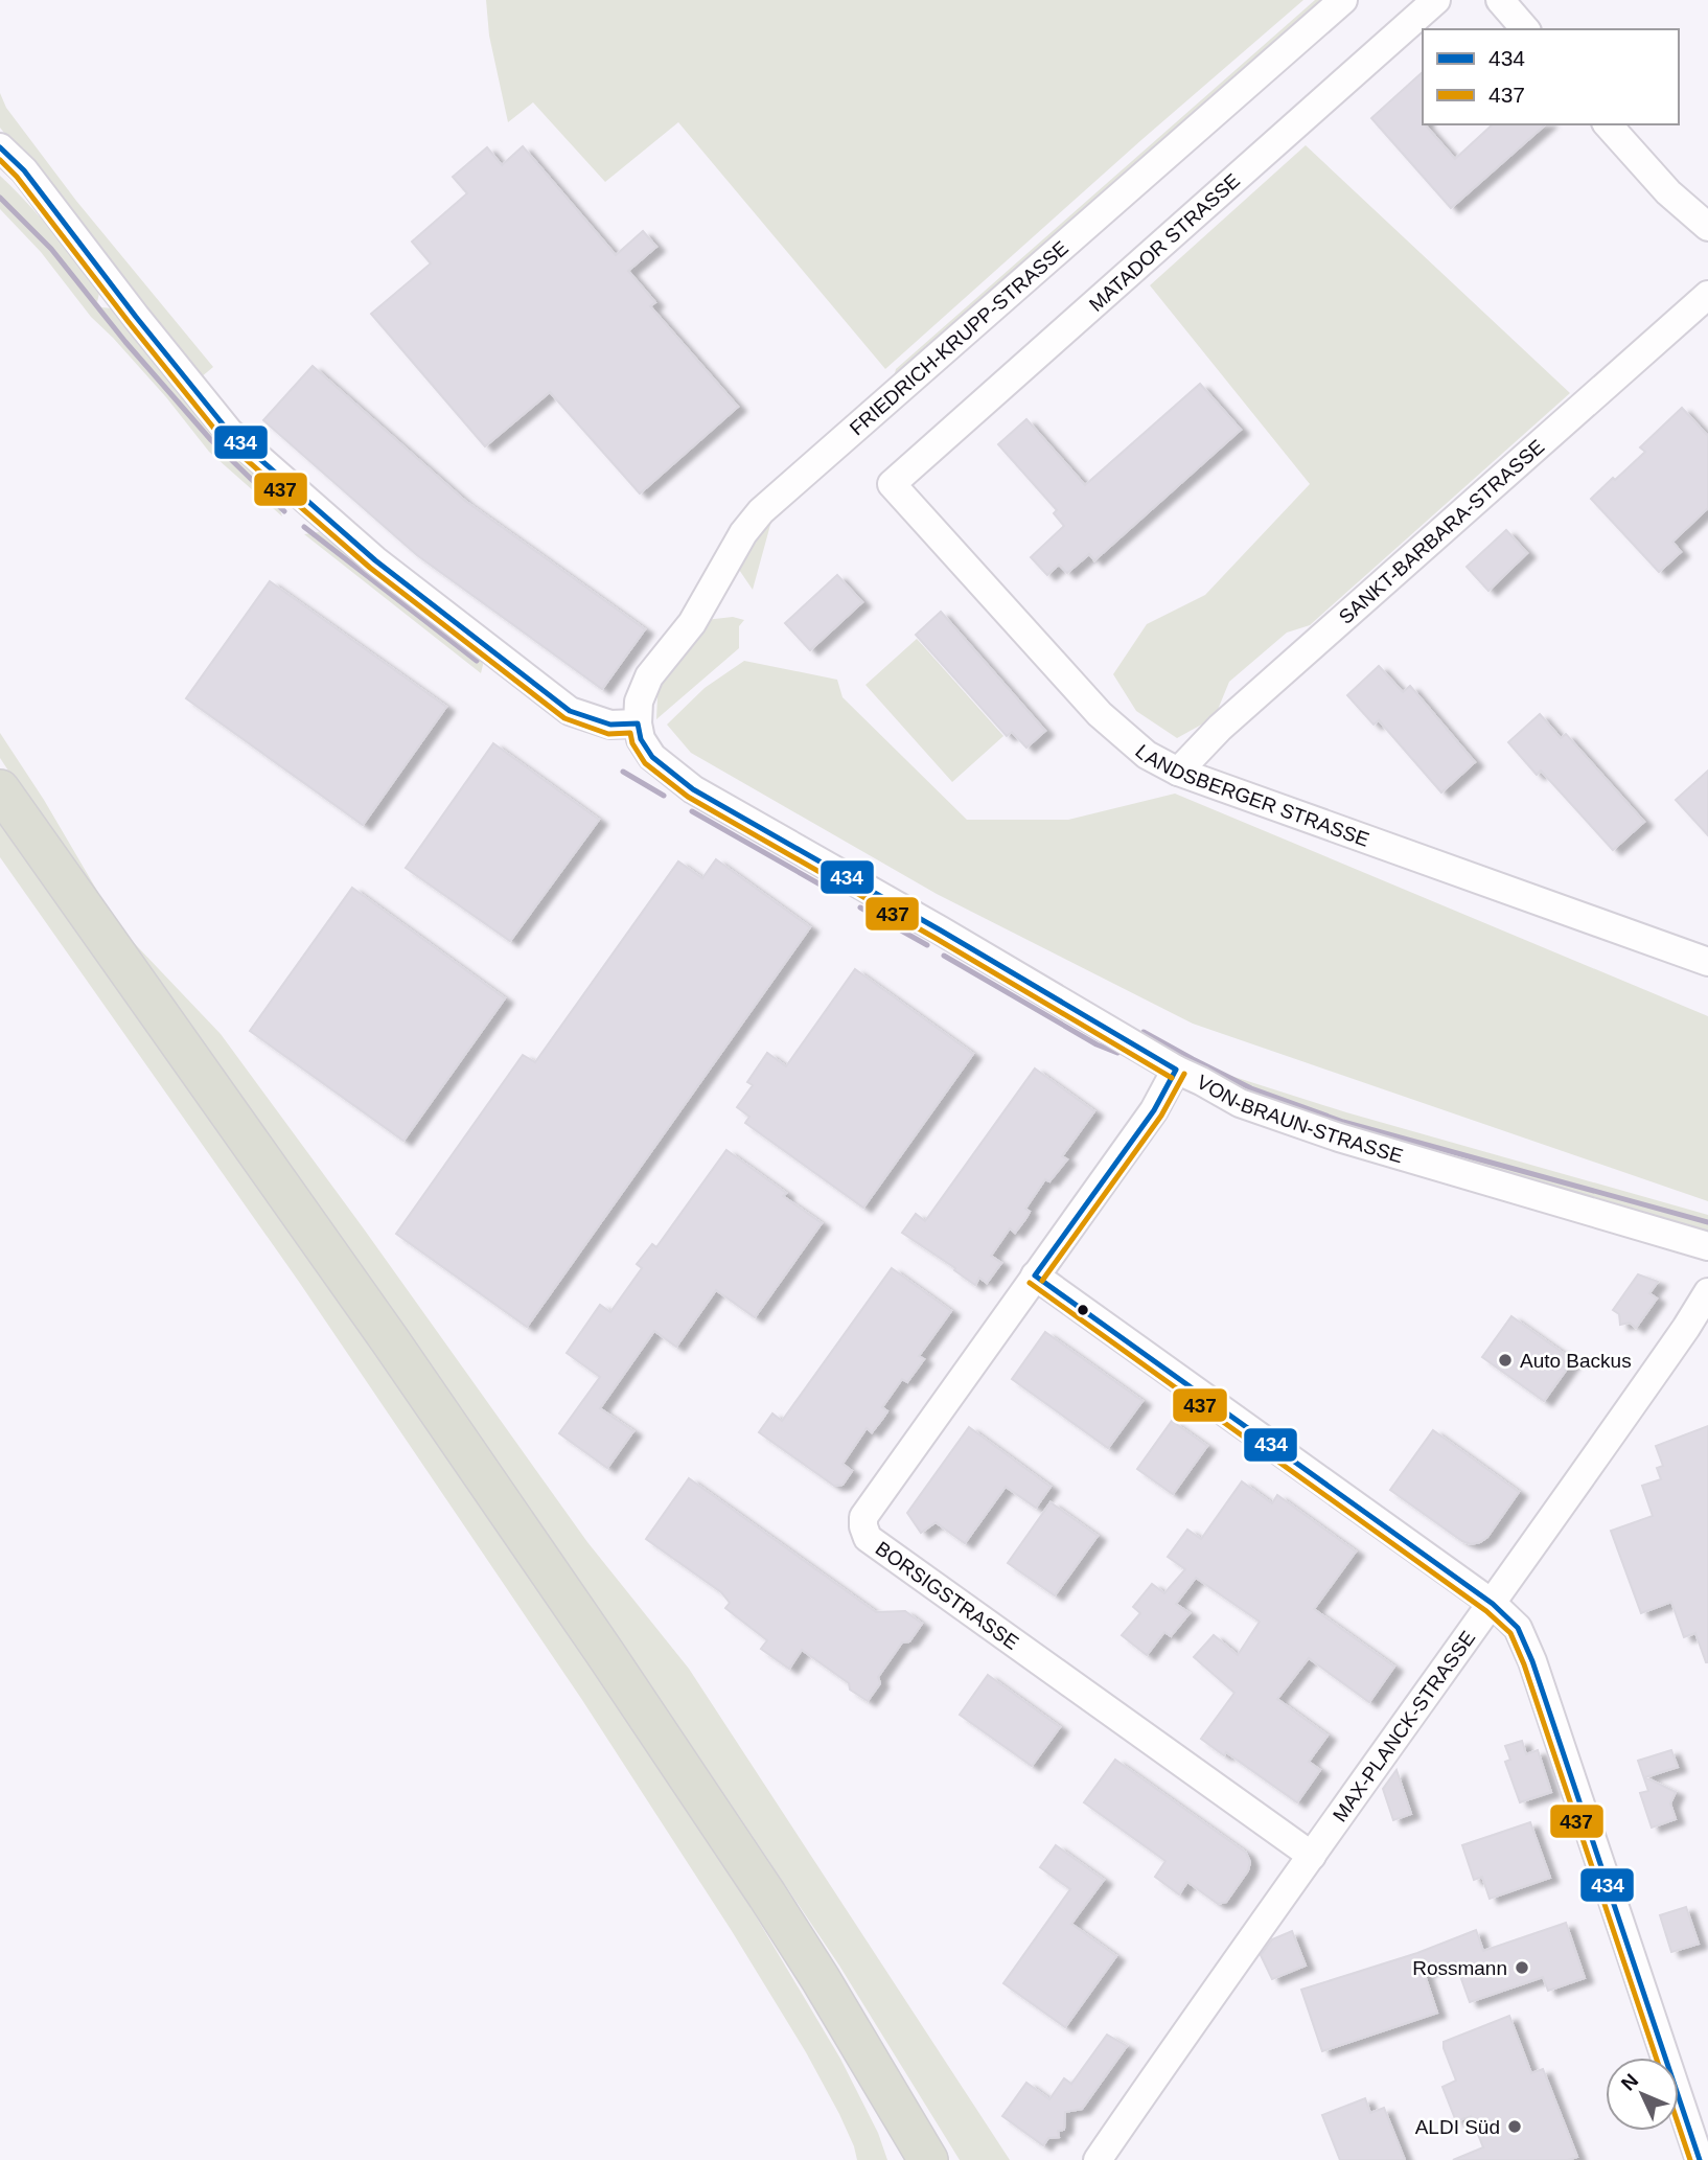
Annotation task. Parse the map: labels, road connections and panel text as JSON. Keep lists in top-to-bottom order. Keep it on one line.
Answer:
{"streets":{"street":["MATADOR STRASSE","FRIEDRICH-KRUPP-STRASSE","SANKT-BARBARA-STRASSE","LANDSBERGER STRASSE","VON-BRAUN-STRASSE","BORSIGSTRASSE","MAX-PLANCK-STRASSE"]},"crossings":[["MATADOR STRASSE","LANDSBERGER STRASSE"],["FRIEDRICH-KRUPP-STRASSE","VON-BRAUN-STRASSE"],["SANKT-BARBARA-STRASSE","LANDSBERGER STRASSE"],["VON-BRAUN-STRASSE","BORSIGSTRASSE"],["BORSIGSTRASSE","MAX-PLANCK-STRASSE"]],"places":["Auto Backus","Rossmann","ALDI Süd"],"lines":["transit line 434","transit line 437"],"legend":["434","437"],"north":"top left"}
